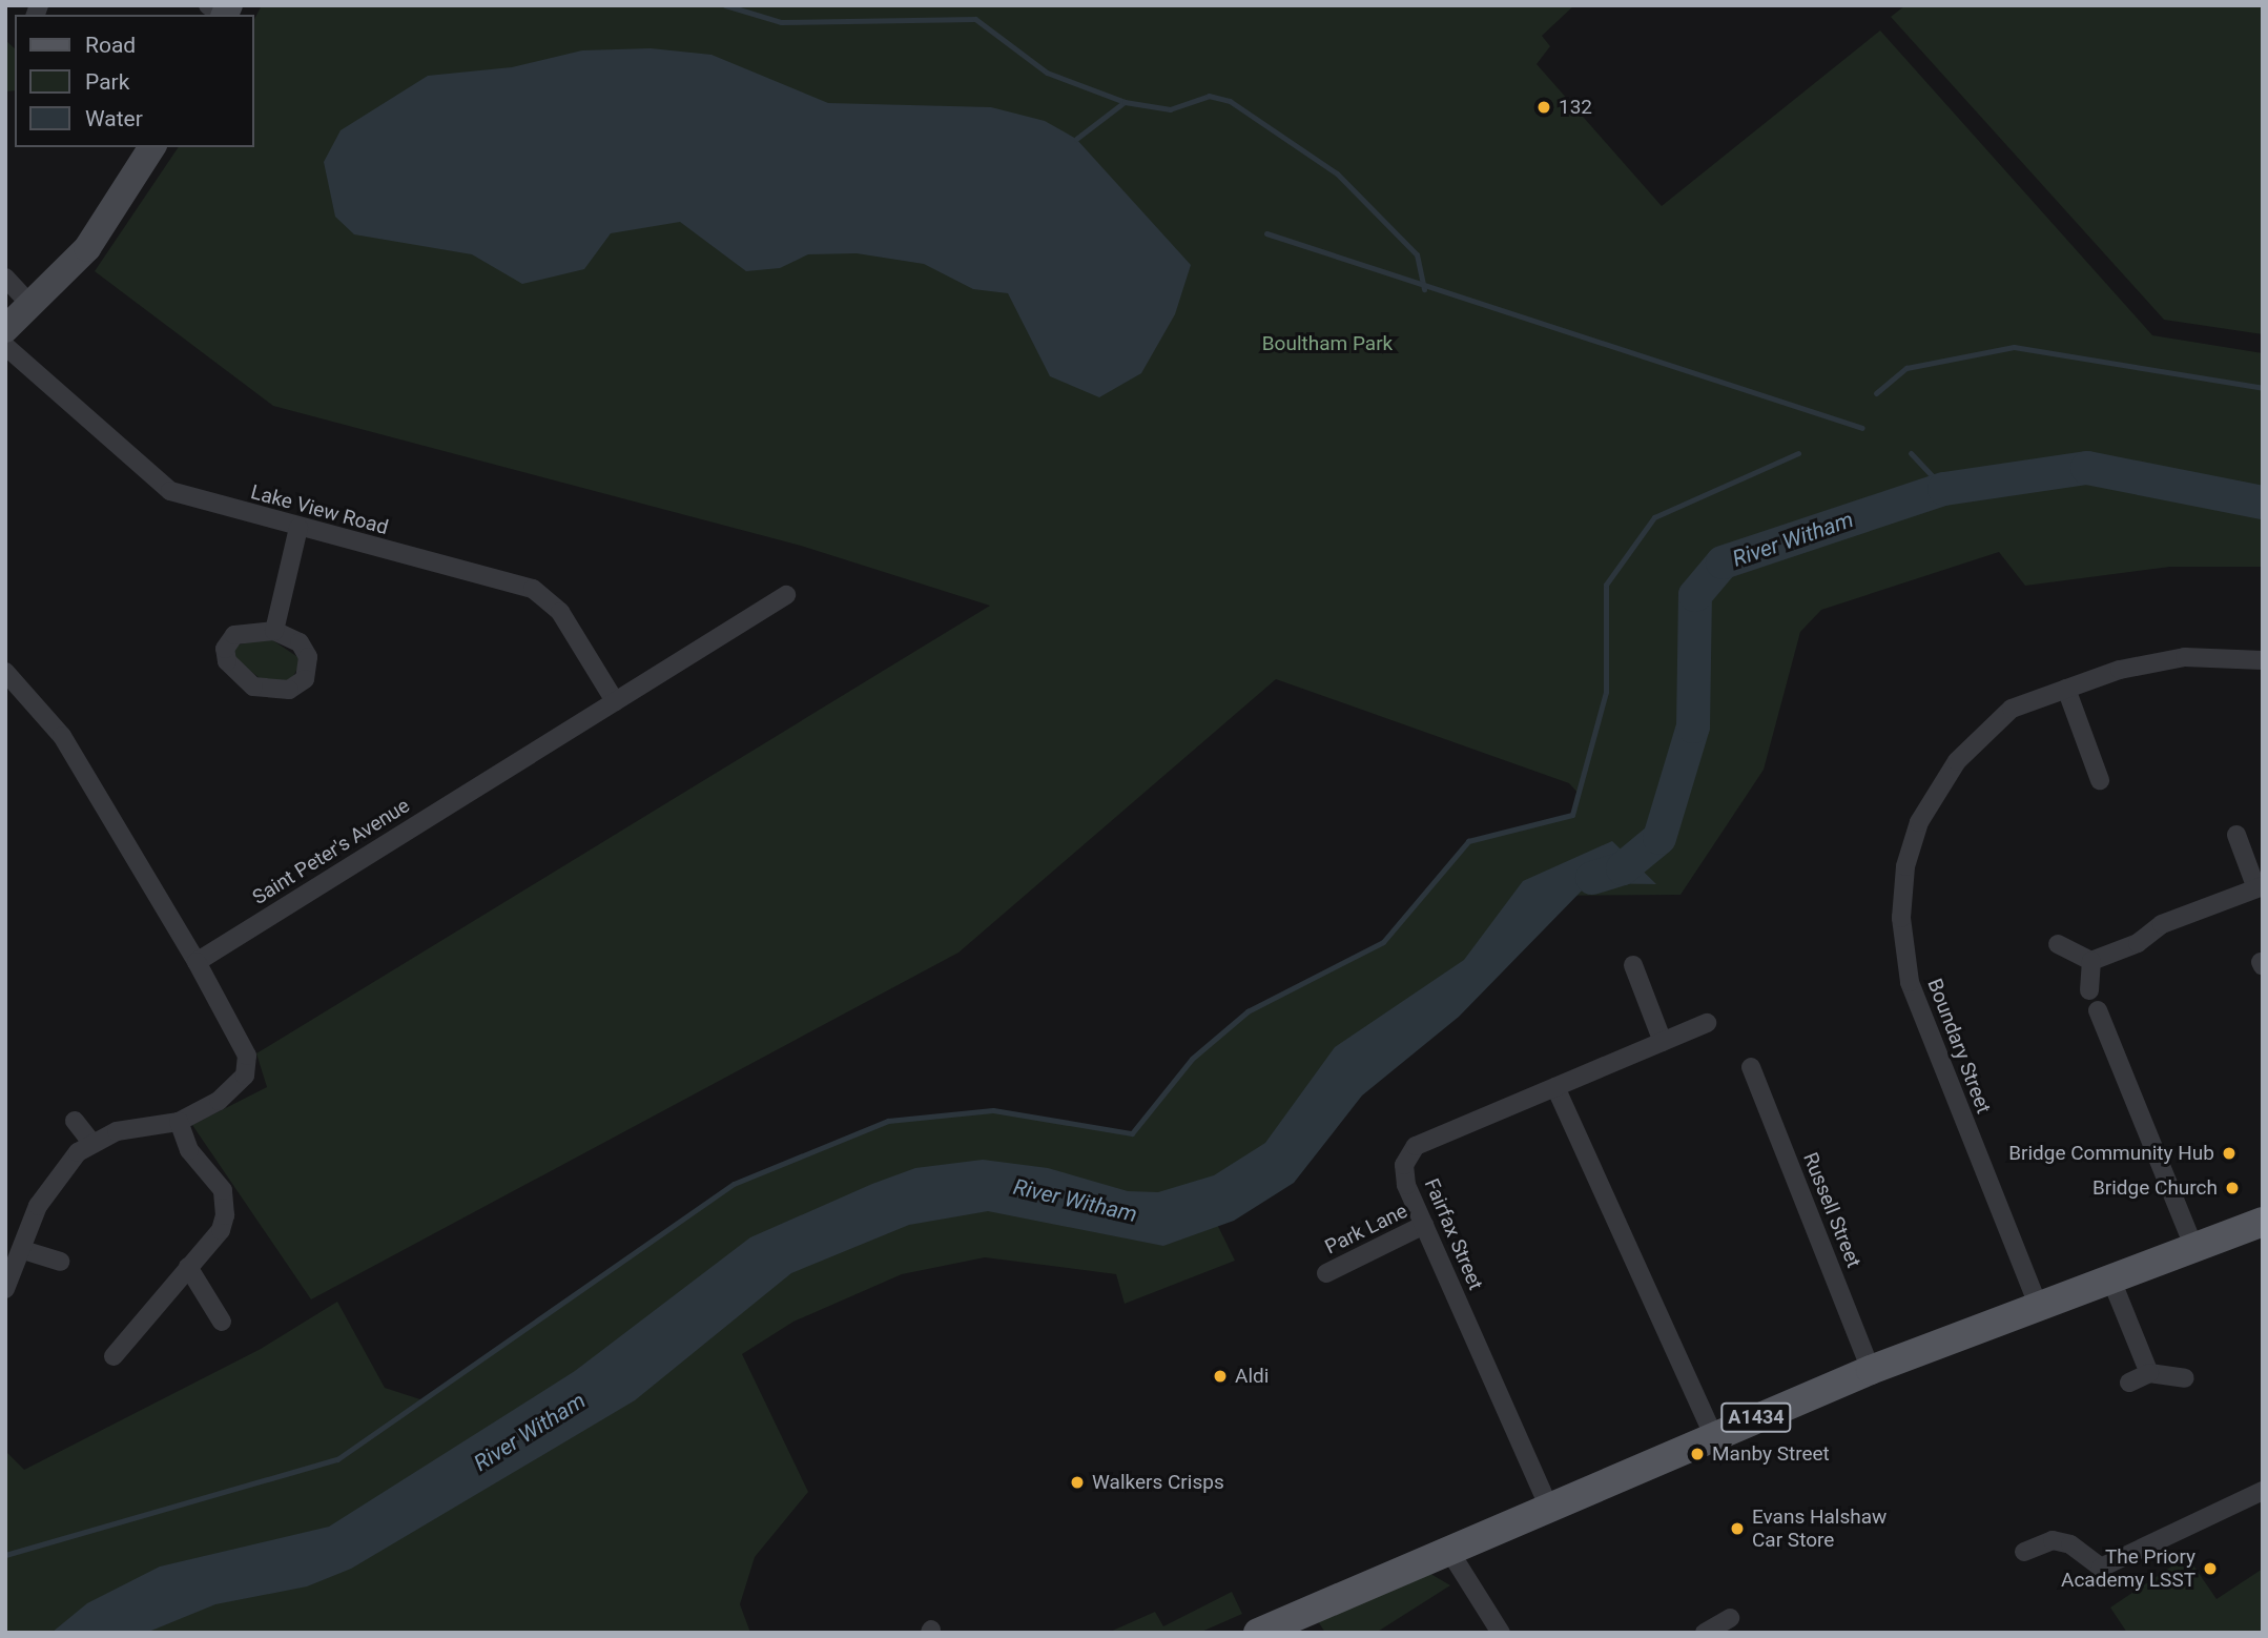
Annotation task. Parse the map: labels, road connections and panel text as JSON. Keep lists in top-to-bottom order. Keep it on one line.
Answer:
{"streets":{"main road":["A1434"],"street":["Lake View Road","Saint Peter's Avenue","Boundary Street","Russell Street","Park Lane","Fairfax Street"]},"crossings":[["Lake View Road","Saint Peter's Avenue"],["Boundary Street","A1434"],["Russell Street","A1434"],["Park Lane","Fairfax Street"],["Fairfax Street","A1434"]],"water":["River Witham"],"parks":["Boultham Park"],"places":["132","Bridge Community Hub","Bridge Church","Aldi","Manby Street","Walkers Crisps","Evans Halshaw Car Store","The Priory Academy LSST"],"legend":["Road","Park","Water"]}
